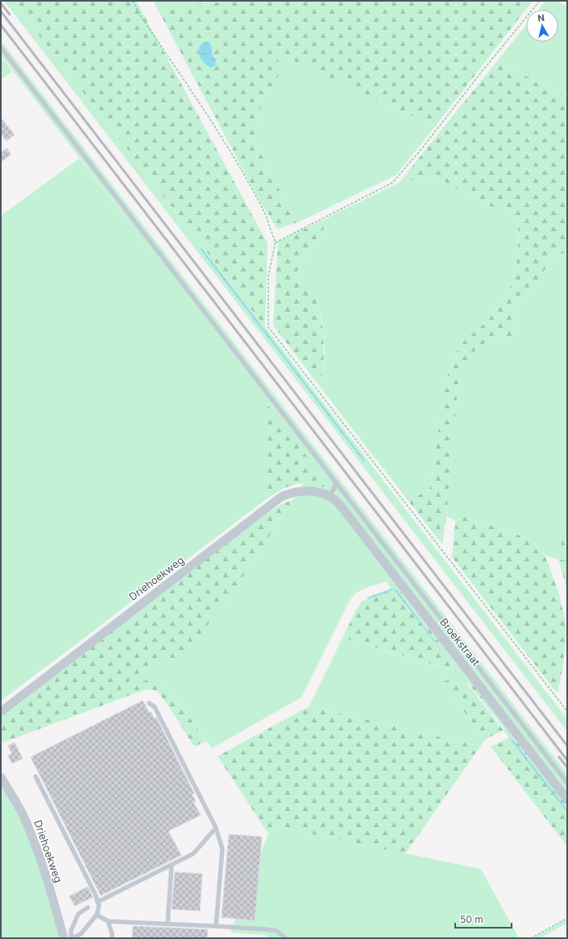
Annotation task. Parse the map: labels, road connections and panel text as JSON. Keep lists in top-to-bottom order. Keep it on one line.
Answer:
{"streets":{"street":["Driehoekweg","Broekstraat"]},"crossings":[["Driehoekweg","Broekstraat"]],"scale_bar":"50 m","north":"top"}
